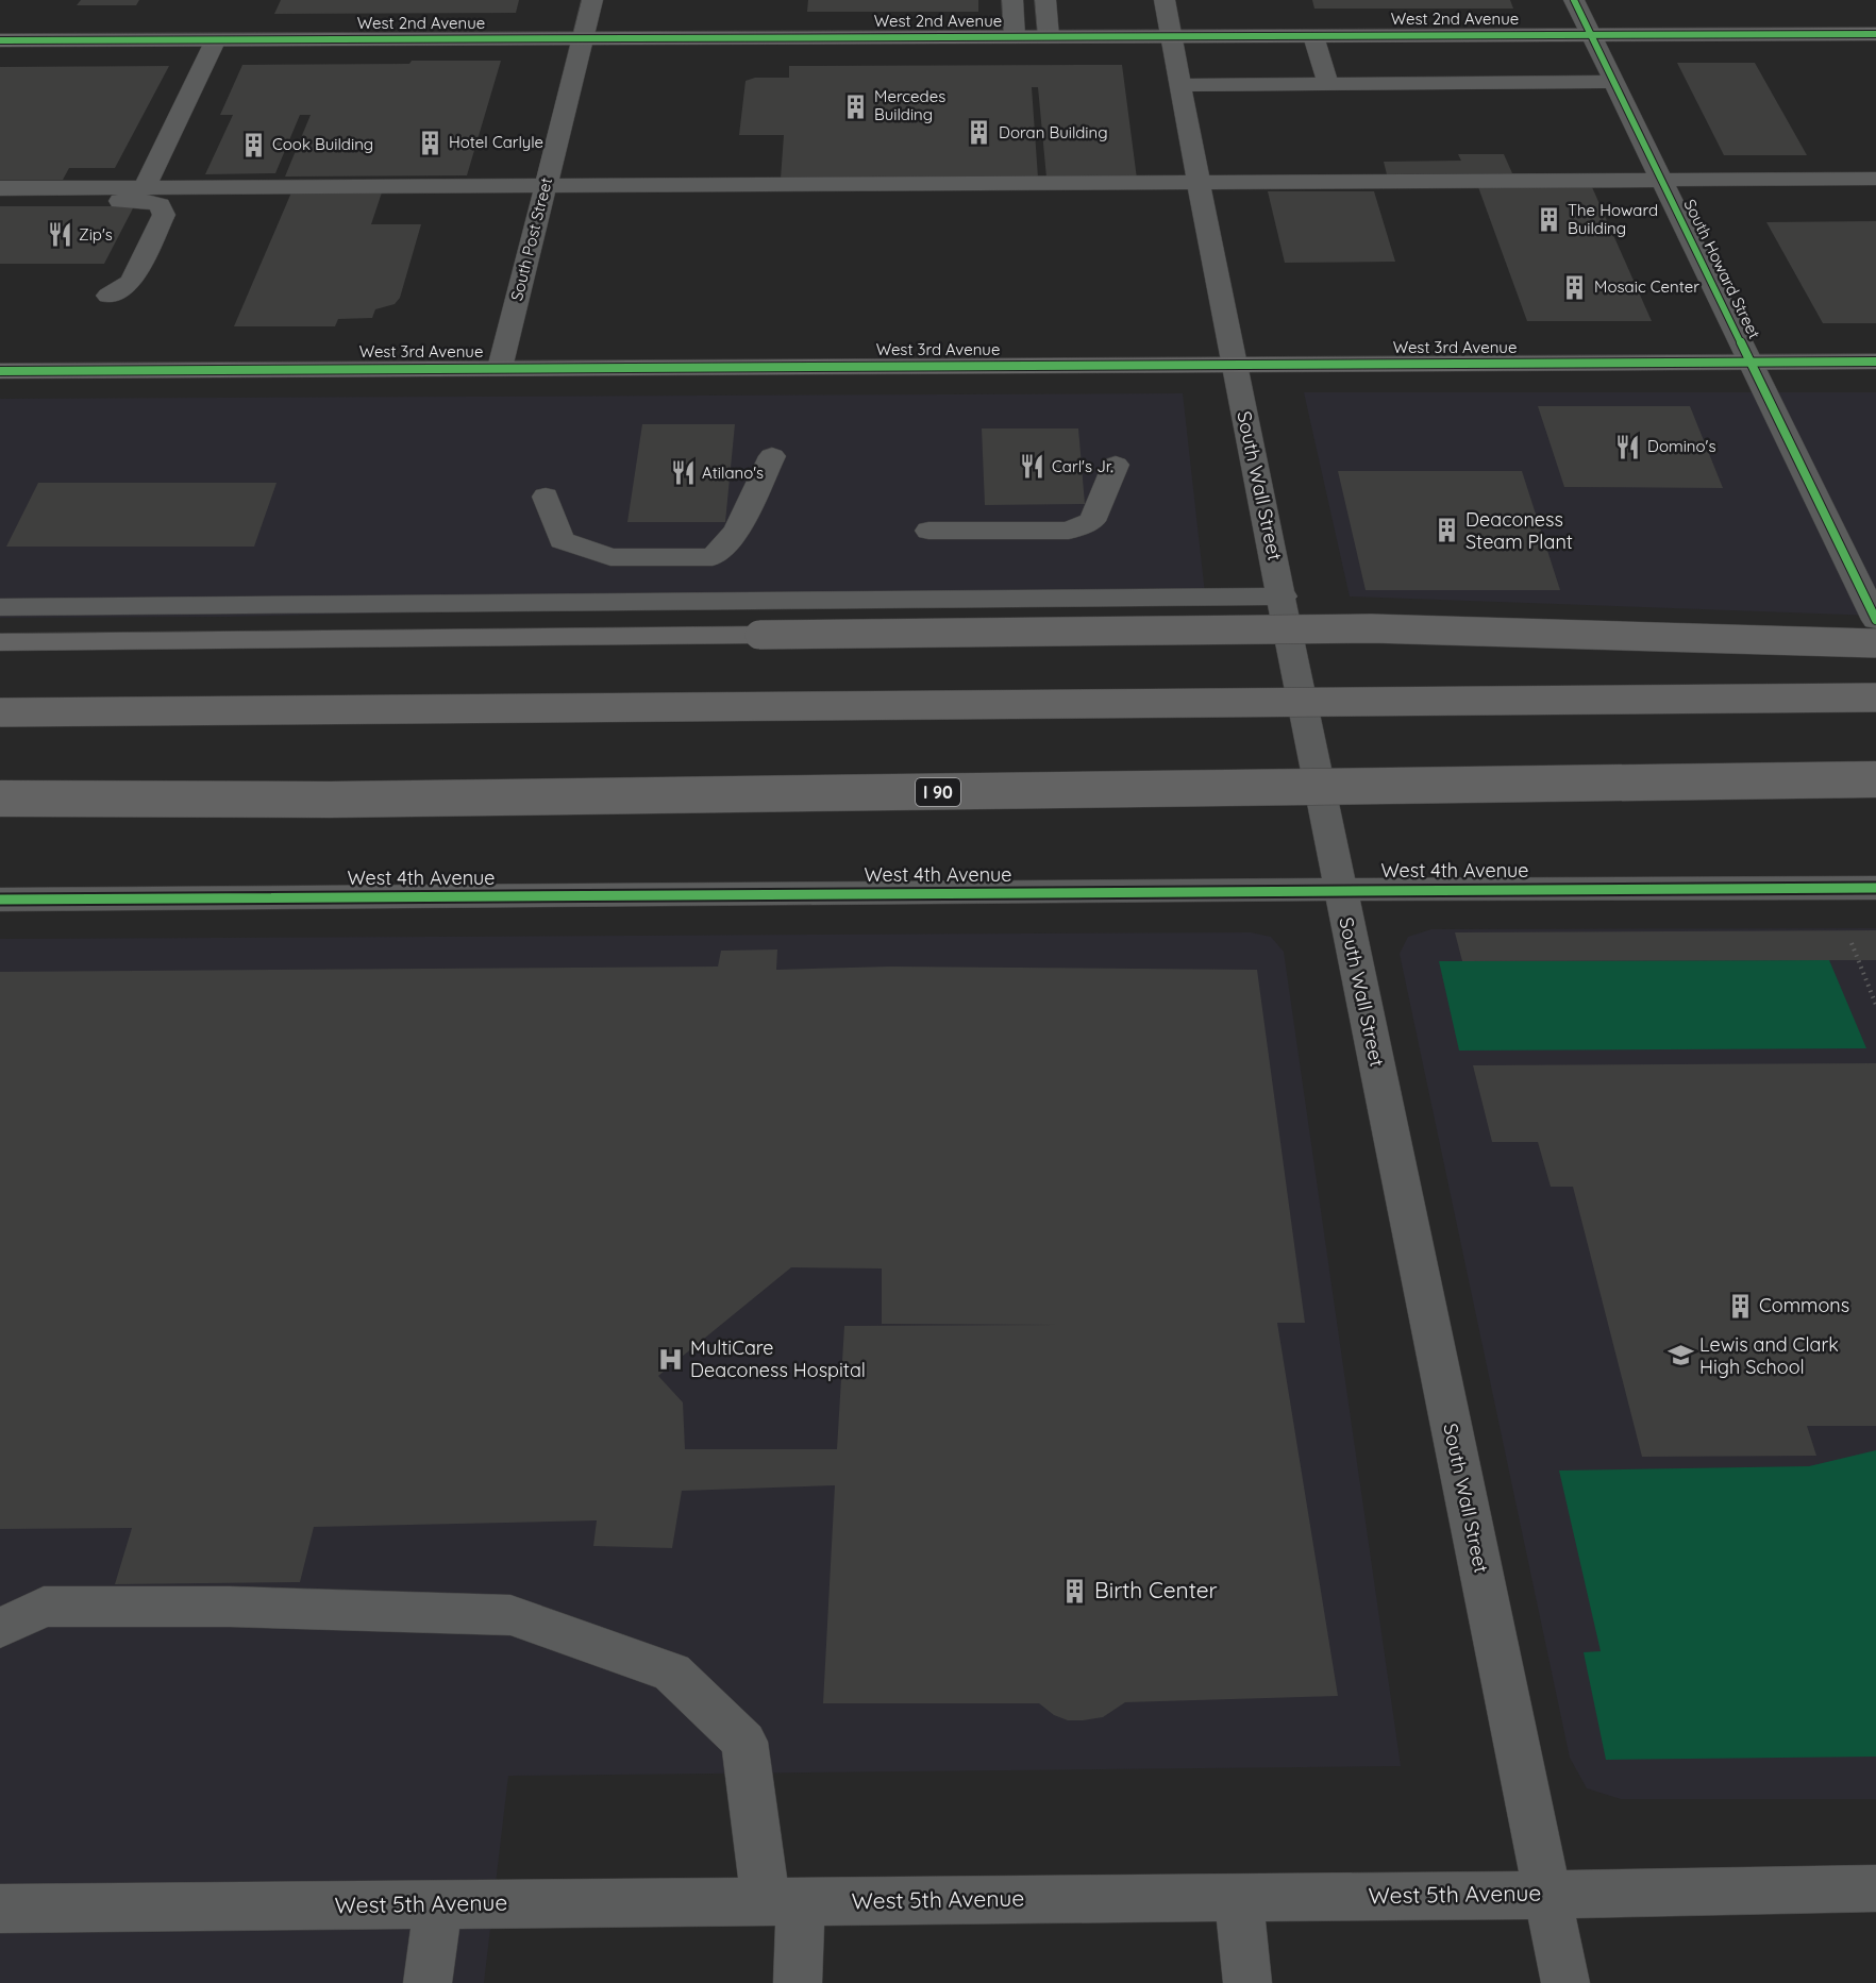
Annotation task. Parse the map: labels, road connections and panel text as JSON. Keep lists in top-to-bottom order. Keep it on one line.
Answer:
{"streets":{"highway":["I 90"],"main road":["West 2nd Avenue","West 3rd Avenue"],"street":["South Post Street","South Howard Street","South Wall Street","West 4th Avenue","West 5th Avenue"]},"crossings":[["West 2nd Avenue","South Post Street"],["West 2nd Avenue","South Howard Street"],["West 2nd Avenue","South Wall Street"],["South Post Street","West 3rd Avenue"],["South Howard Street","West 3rd Avenue"],["West 3rd Avenue","South Wall Street"],["South Wall Street","West 4th Avenue"],["South Wall Street","West 5th Avenue"]],"places":{"building":["Mercedes Building","Doran Building","Hotel Carlyle","Cook Building","The Howard Building","Mosaic Center","Deaconess Steam Plant","Commons","Birth Center"],"restaurant":["Zip's","Domino's","Carl's Jr.","Atilano's"],"school or university":["Lewis and Clark High School"],"hospital":["MultiCare Deaconess Hospital"]}}
